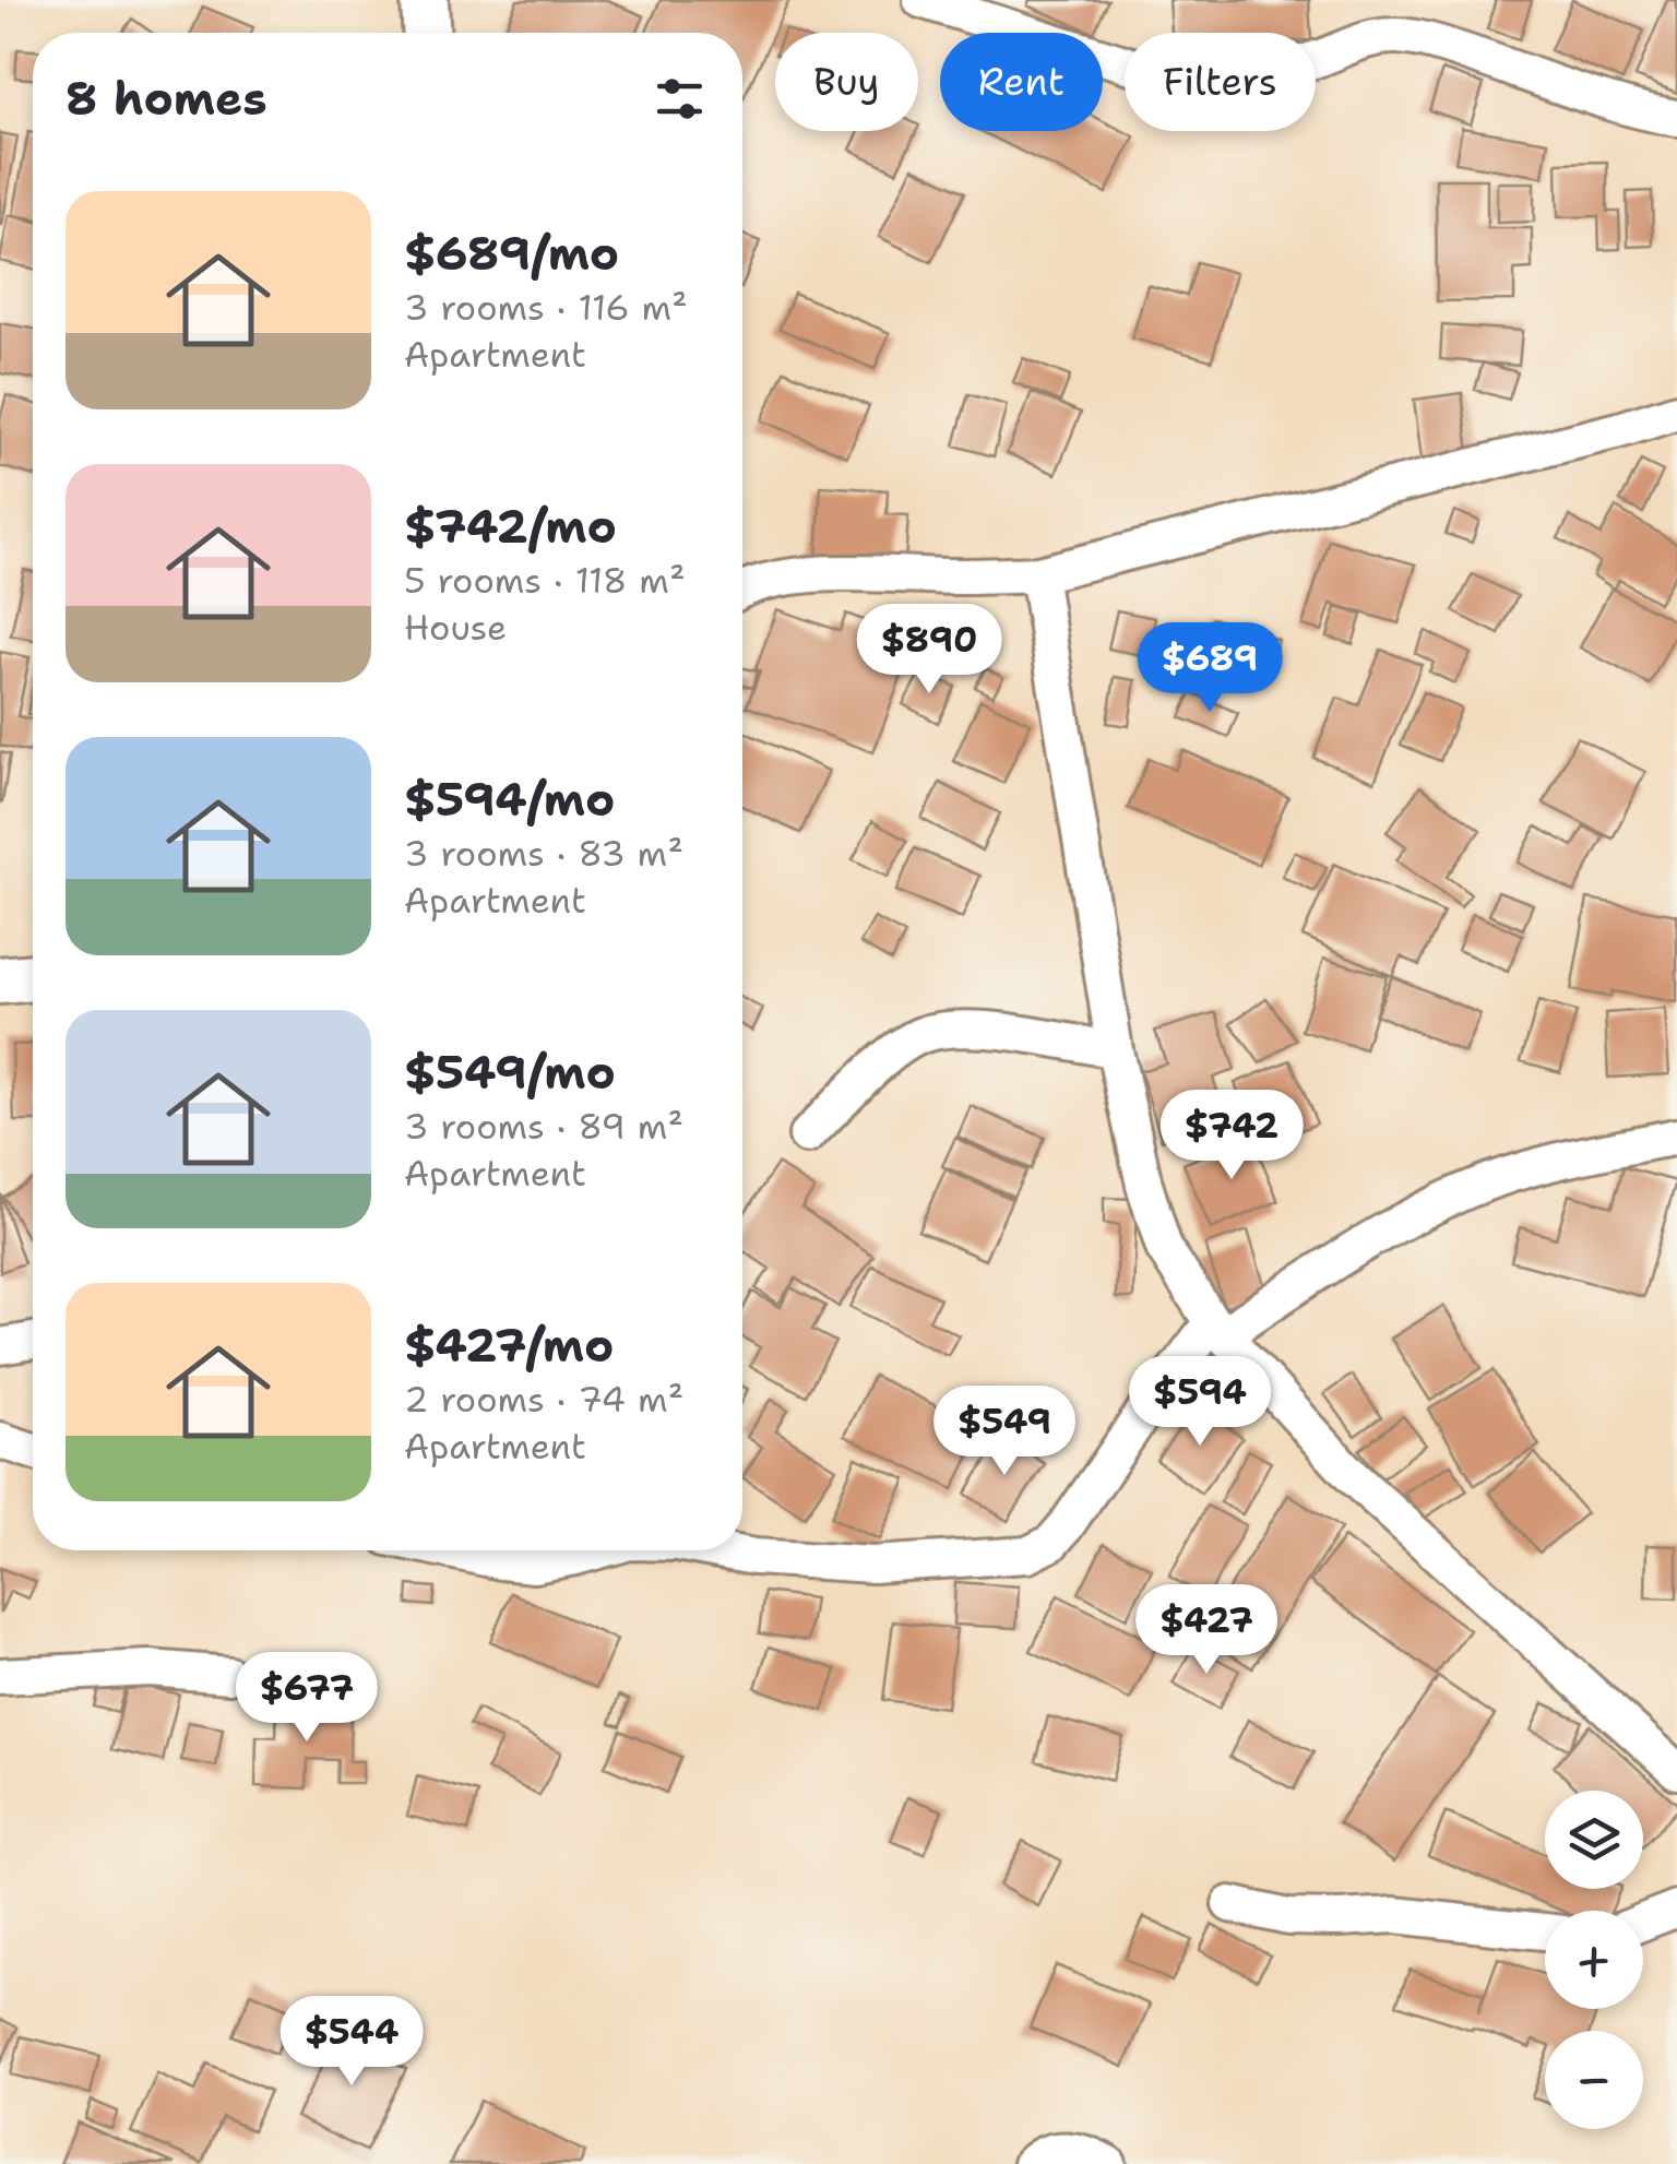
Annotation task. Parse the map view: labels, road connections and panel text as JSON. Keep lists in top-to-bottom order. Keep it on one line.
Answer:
{"page":{"chip":["Buy","Rent","Filters"],"heading":"8 homes","list":[{"name":"$689/mo","note":"3 rooms · 116 m² · Apartment"},{"name":"$742/mo","note":"5 rooms · 118 m² · House"},{"name":"$594/mo","note":"3 rooms · 83 m² · Apartment"},{"name":"$549/mo","note":"3 rooms · 89 m² · Apartment"},{"name":"$427/mo","note":"2 rooms · 74 m² · Apartment"}],"price":["$890","$689","$742","$594","$549","$427","$677","$544"],"map_buttons":["+","−"]}}
